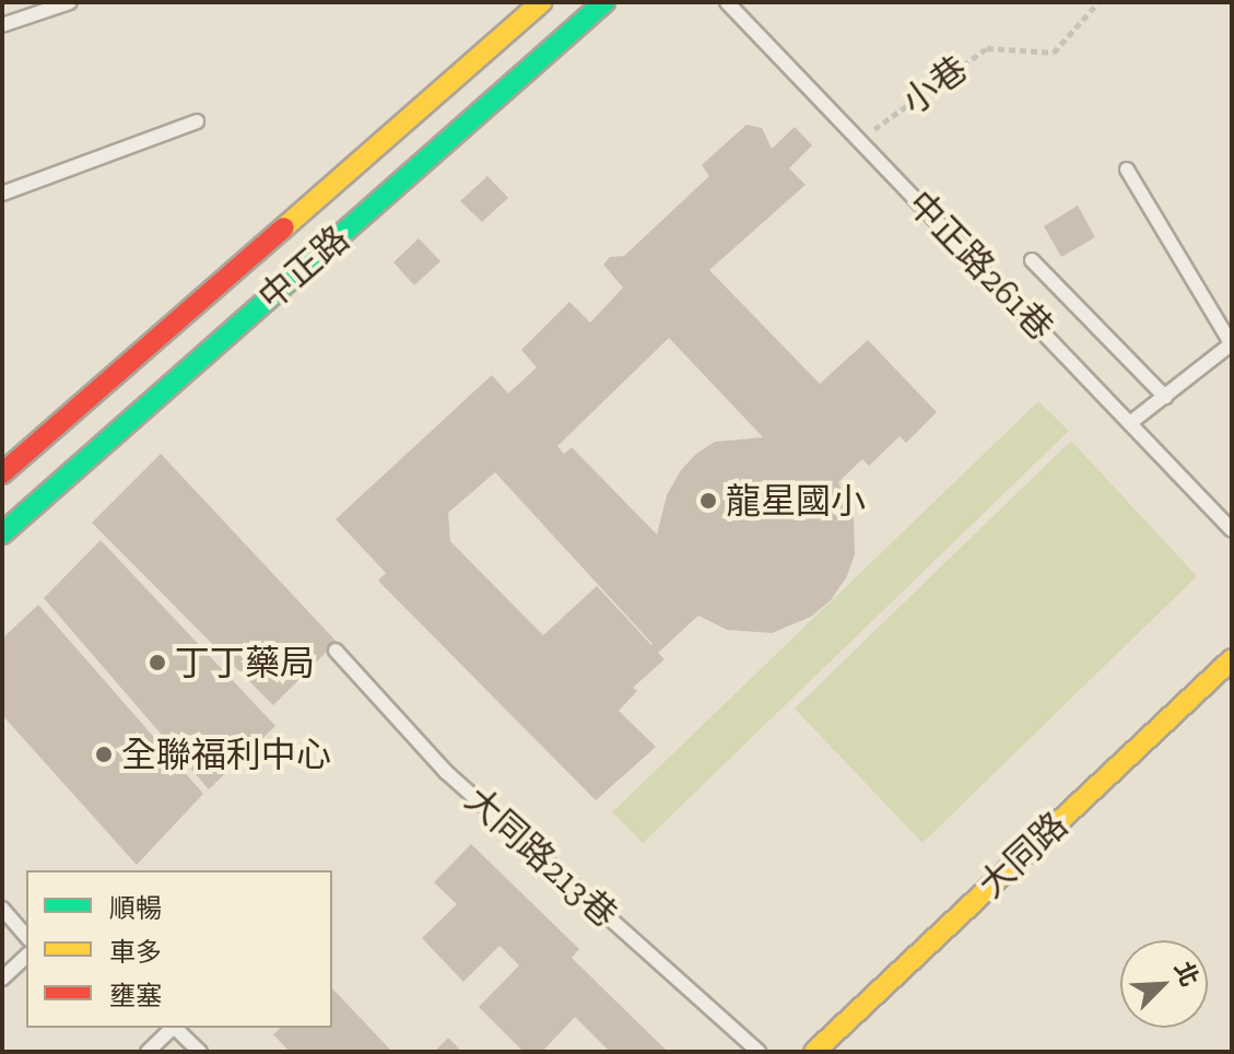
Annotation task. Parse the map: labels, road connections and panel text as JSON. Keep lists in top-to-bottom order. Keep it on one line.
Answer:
{"streets":{"main road":["中正路","大同路"],"lane":["中正路261巷","大同路213巷"],"path":["小巷"]},"crossings":[["小巷","中正路261巷"]],"places":["龍星國小","丁丁藥局","全聯福利中心"],"legend":["順暢","車多","壅塞"],"north":"top right"}
